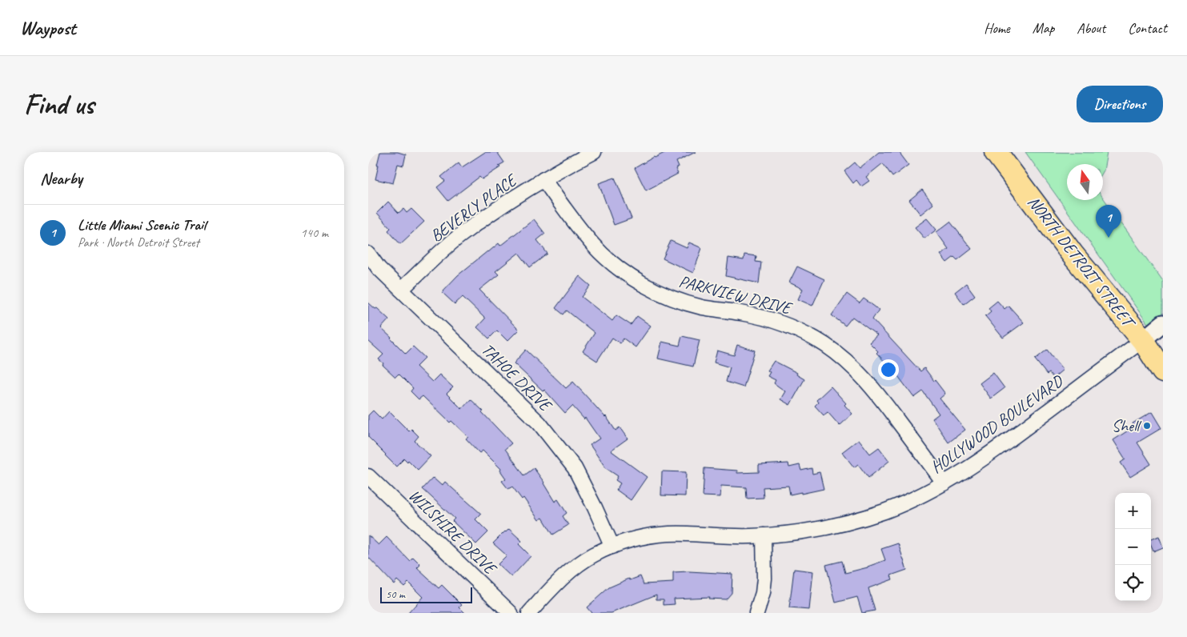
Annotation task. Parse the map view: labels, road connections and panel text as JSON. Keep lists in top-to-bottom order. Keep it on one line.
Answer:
{"streets":{"highway":["NORTH DETROIT STREET"],"street":["BEVERLY PLACE","PARKVIEW DRIVE","TAHOE DRIVE","HOLLYWOOD BOULEVARD","WILSHIRE DRIVE"]},"crossings":[["BEVERLY PLACE","PARKVIEW DRIVE"],["BEVERLY PLACE","TAHOE DRIVE"],["NORTH DETROIT STREET","HOLLYWOOD BOULEVARD"],["PARKVIEW DRIVE","HOLLYWOOD BOULEVARD"],["TAHOE DRIVE","HOLLYWOOD BOULEVARD"]],"places":["Shell"],"scale_bar":"50 m","north":"top","page":{"header":"Waypost","nav":["Home","Map","About","Contact"],"buttons":"Directions","title":"Find us","heading":"Nearby","list":[{"mark":"1","name":"Little Miami Scenic Trail","note":"Park · North Detroit Street","value":"140 m"}],"pins":"1","map_buttons":["+","−"],"scale":"50 m"}}
